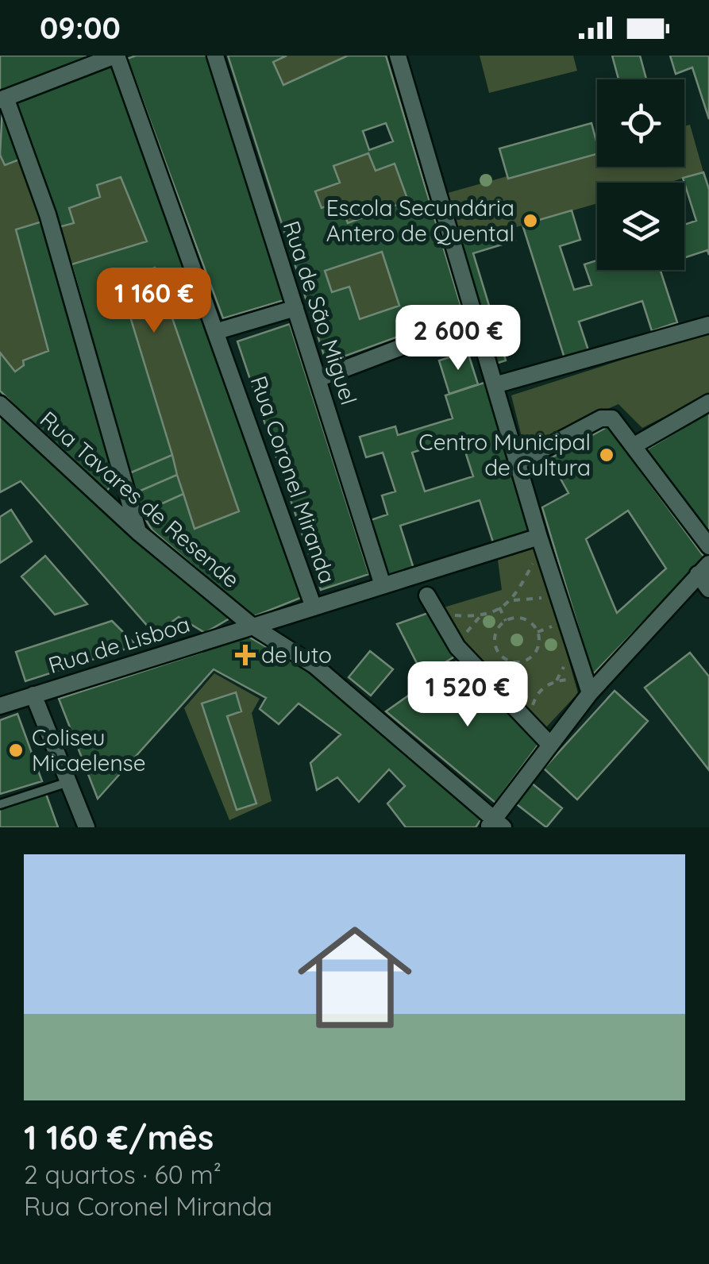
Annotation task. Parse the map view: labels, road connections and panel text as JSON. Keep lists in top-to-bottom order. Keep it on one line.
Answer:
{"streets":{"street":["Rua de São Miguel","Rua Coronel Miranda","Rua Tavares de Resende","Rua de Lisboa"]},"crossings":[["Rua de São Miguel","Rua de Lisboa"],["Rua Coronel Miranda","Rua de Lisboa"],["Rua Tavares de Resende","Rua de Lisboa"]],"places":{"other":["Escola Secundária Antero de Quental","Centro Municipal de Cultura","Coliseu Micaelense"],"health":["de luto"]},"page":{"status":"09:00","price":["1 160 €","2 600 €","1 520 €"],"list":[{"name":"1 160 €/mês","note":"2 quartos · 60 m² · Rua Coronel Miranda"}]}}
